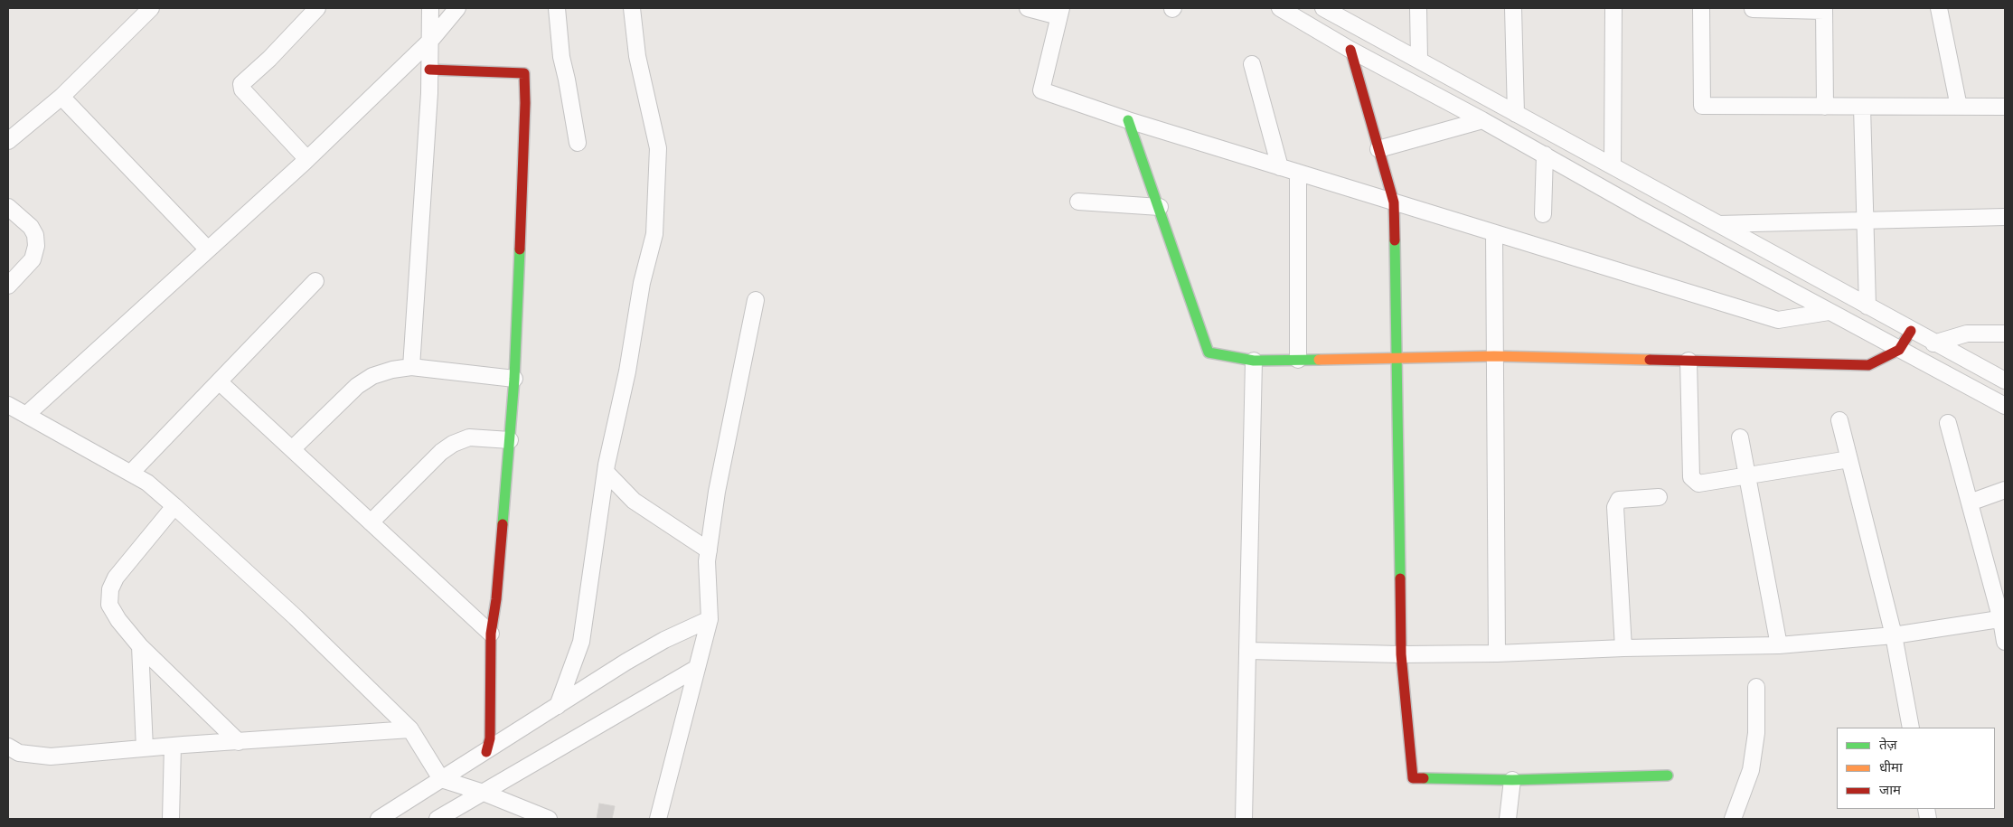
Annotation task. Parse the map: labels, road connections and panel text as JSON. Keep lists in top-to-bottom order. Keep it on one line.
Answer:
{"legend":["तेज़","धीमा","जाम"]}
